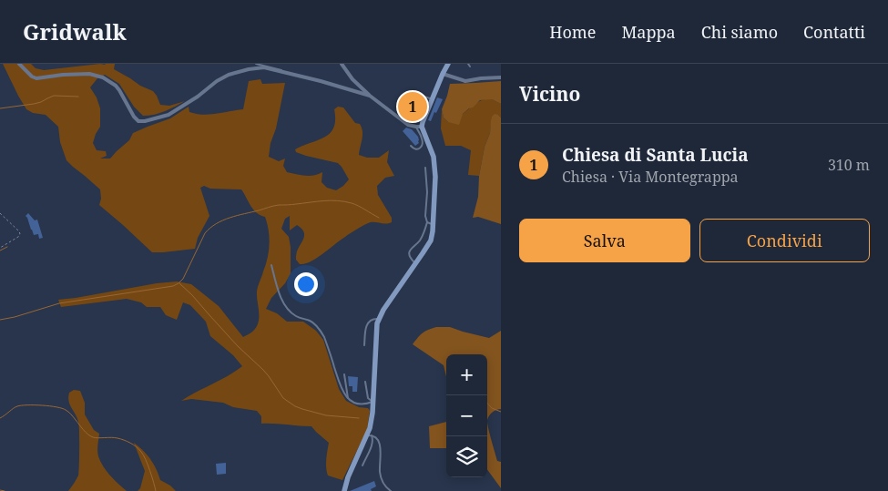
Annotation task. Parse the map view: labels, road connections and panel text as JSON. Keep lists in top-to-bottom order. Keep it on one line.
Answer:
{"page":{"header":"Gridwalk","nav":["Home","Mappa","Chi siamo","Contatti"],"heading":"Vicino","pins":"1","list":[{"mark":"1","name":"Chiesa di Santa Lucia","note":"Chiesa · Via Montegrappa","value":"310 m"}],"buttons":["Salva","Condividi"],"map_buttons":["+","−"]}}
